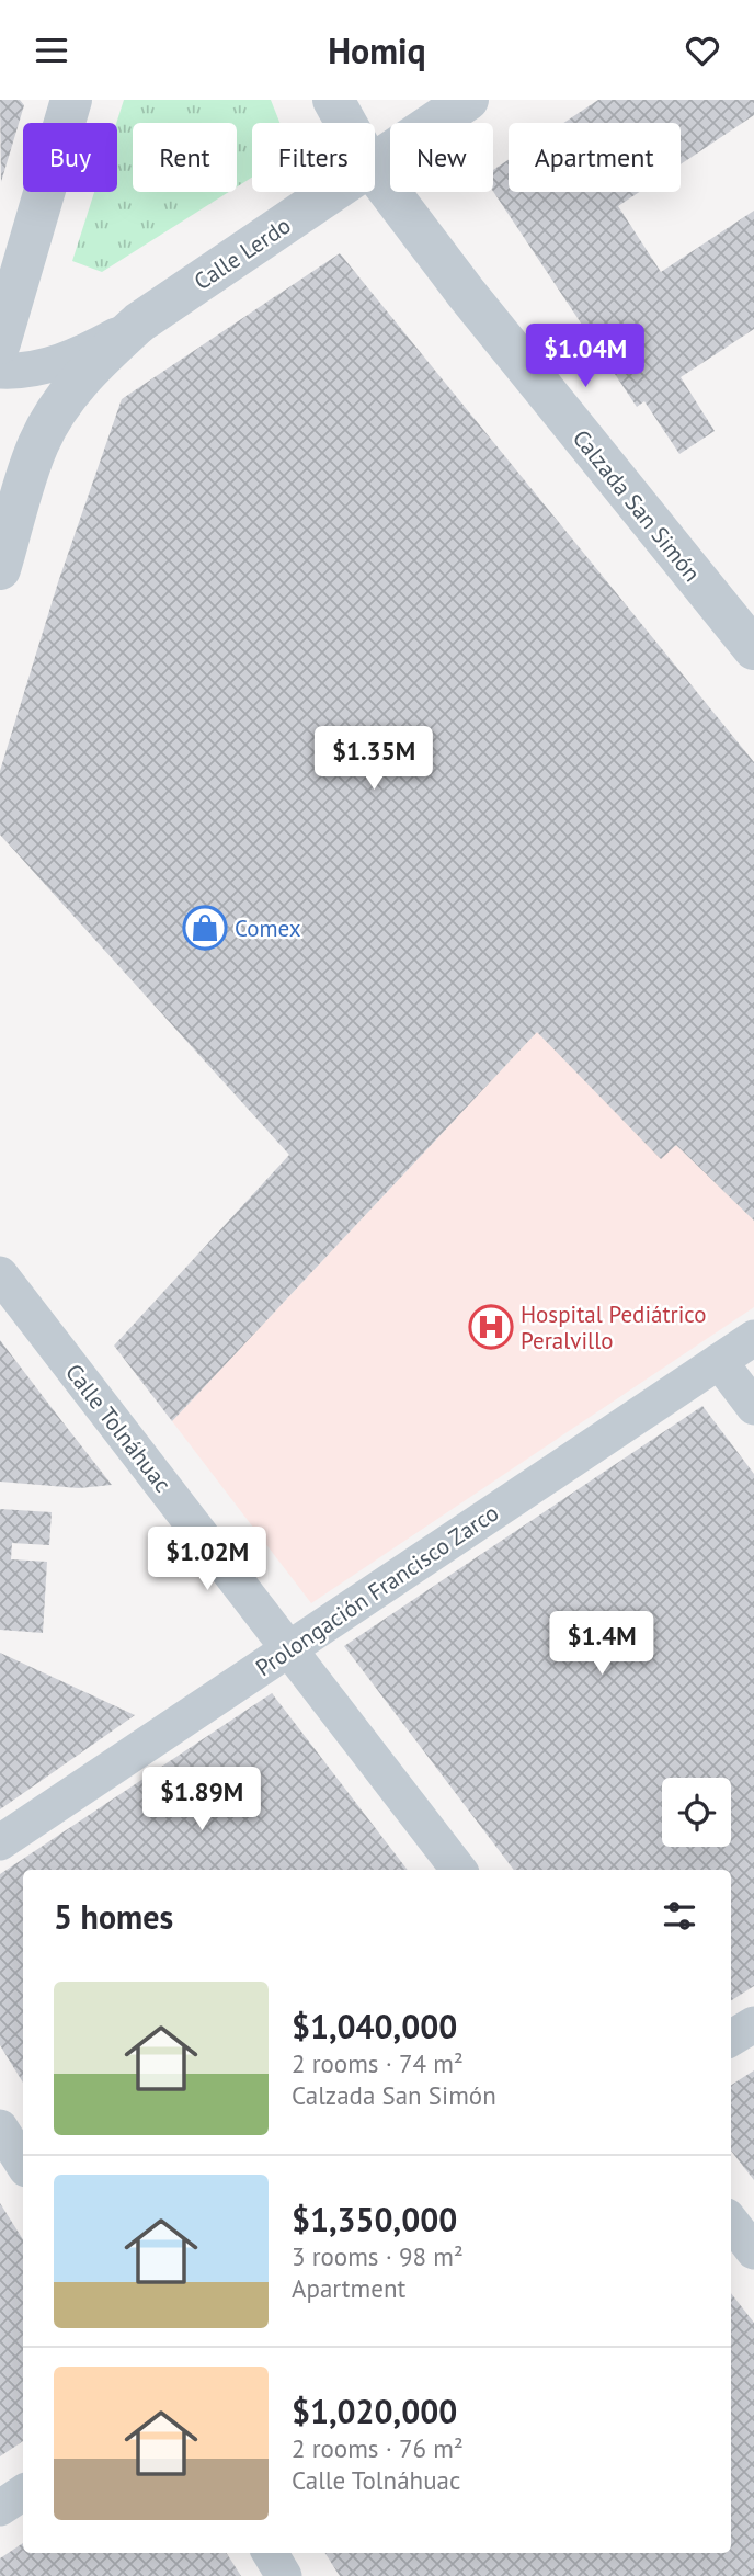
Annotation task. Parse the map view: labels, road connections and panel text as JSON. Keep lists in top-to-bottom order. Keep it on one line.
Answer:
{"streets":{"street":["Calle Lerdo","Calzada San Simón","Calle Tolnáhuac","Prolongación Francisco Zarco"]},"crossings":[["Calle Tolnáhuac","Prolongación Francisco Zarco"]],"places":{"shop":["Comex"],"hospital":["Hospital Pediátrico Peralvillo"]},"page":{"header":"Homiq","chip":["Buy","Rent","Filters","New","Apartment"],"price":["$1.04M","$1.35M","$1.02M","$1.4M","$1.89M"],"heading":"5 homes","list":[{"name":"$1,040,000","note":"2 rooms · 74 m² · Calzada San Simón"},{"name":"$1,350,000","note":"3 rooms · 98 m² · Apartment"},{"name":"$1,020,000","note":"2 rooms · 76 m² · Calle Tolnáhuac"}]}}
